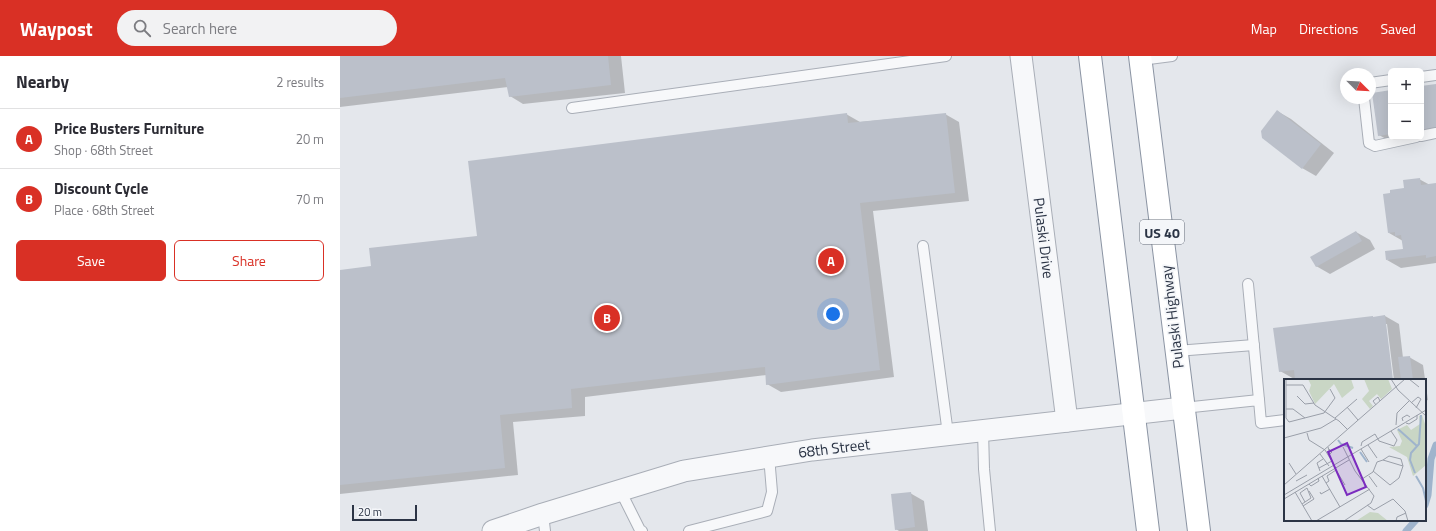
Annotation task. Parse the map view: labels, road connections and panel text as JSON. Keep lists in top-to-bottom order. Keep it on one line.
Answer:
{"streets":{"highway":["US 40","Pulaski Highway"],"street":["Pulaski Drive","68th Street"]},"crossings":[["Pulaski Drive","68th Street"],["Pulaski Highway","68th Street"]],"scale_bar":"20 m","north":"bottom right","page":{"header":"Waypost","search":"Search here","nav":["Map","Directions","Saved"],"heading":["Nearby","2 results"],"map_buttons":["+","−"],"list":[{"mark":"A","name":"Price Busters Furniture","note":"Shop · 68th Street","value":"20 m"},{"mark":"B","name":"Discount Cycle","note":"Place · 68th Street","value":"70 m"}],"buttons":["Save","Share"],"pins":["A","B"],"scale":"20 m"}}
